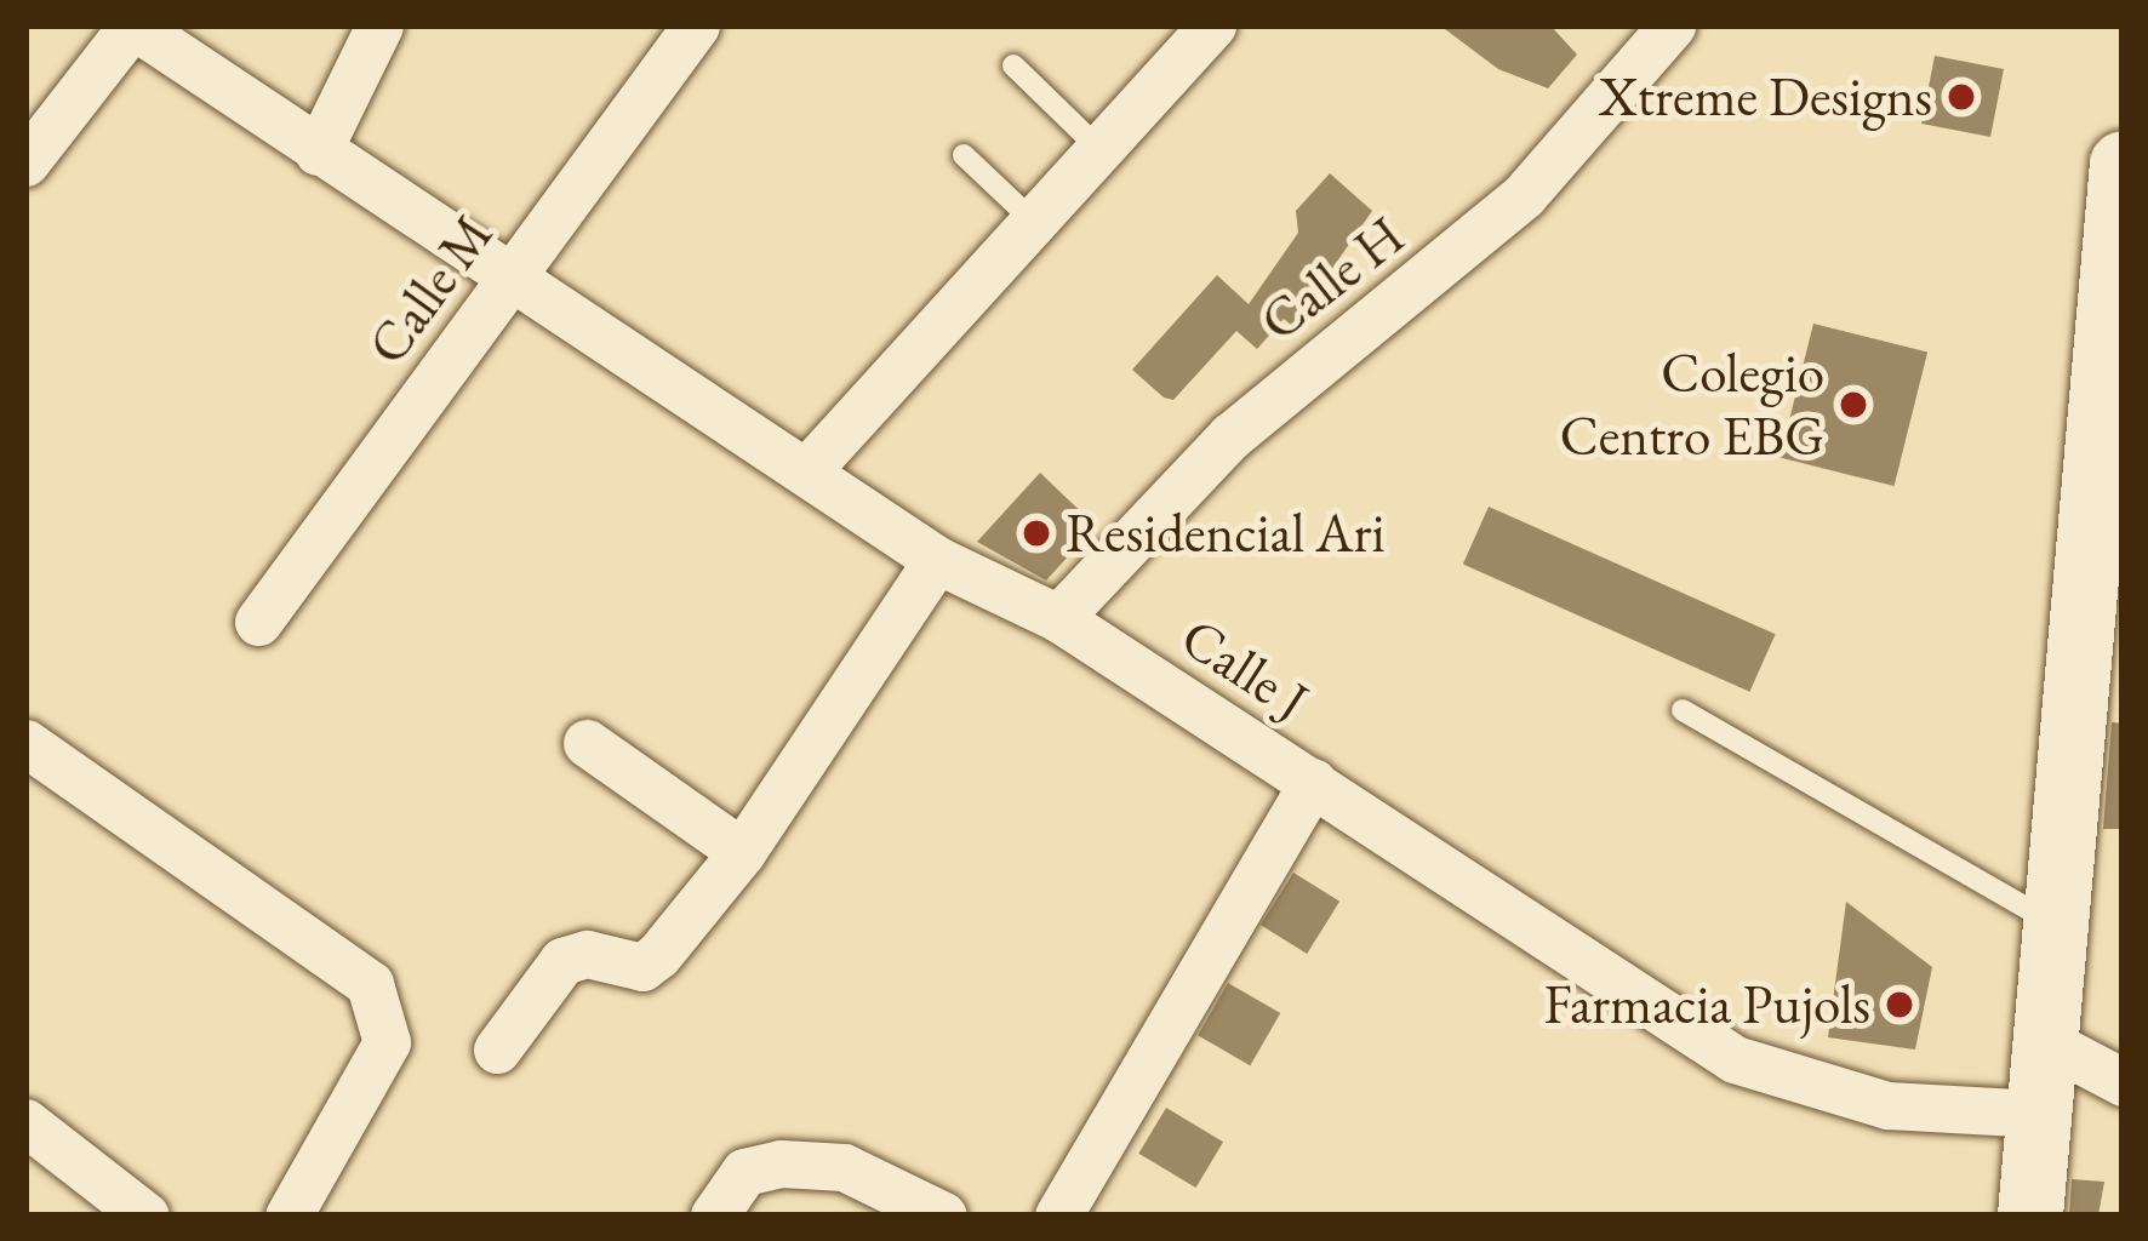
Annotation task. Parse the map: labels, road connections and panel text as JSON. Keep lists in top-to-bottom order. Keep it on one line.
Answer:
{"streets":{"street":["Calle H","Calle M","Calle J"]},"crossings":[["Calle H","Calle J"],["Calle M","Calle J"]],"places":["Xtreme Designs","Colegio Centro EBG","Residencial Ari","Farmacia Pujols"]}
